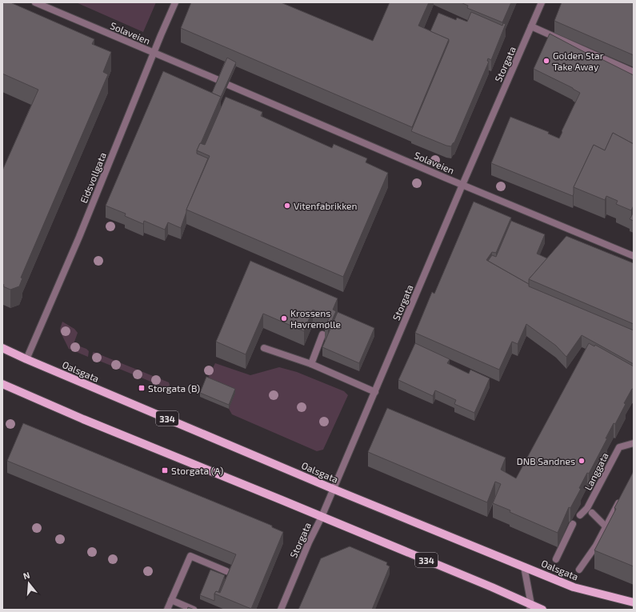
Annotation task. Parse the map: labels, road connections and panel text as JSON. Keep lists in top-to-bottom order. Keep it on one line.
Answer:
{"streets":{"main road":["Oalsgata","334"],"street":["Solaveien","Storgata","Eidsvollgata","Langgata"]},"crossings":[["Solaveien","Storgata"],["Solaveien","Eidsvollgata"],["Storgata","Oalsgata"],["Storgata","334"],["Eidsvollgata","Oalsgata"]],"places":{"other":["Golden Star Take Away","Vitenfabrikken","Krossens Havremølle","DNB Sandnes"],"transit":["Storgata (B)","Storgata (A)"]},"north":"top"}
